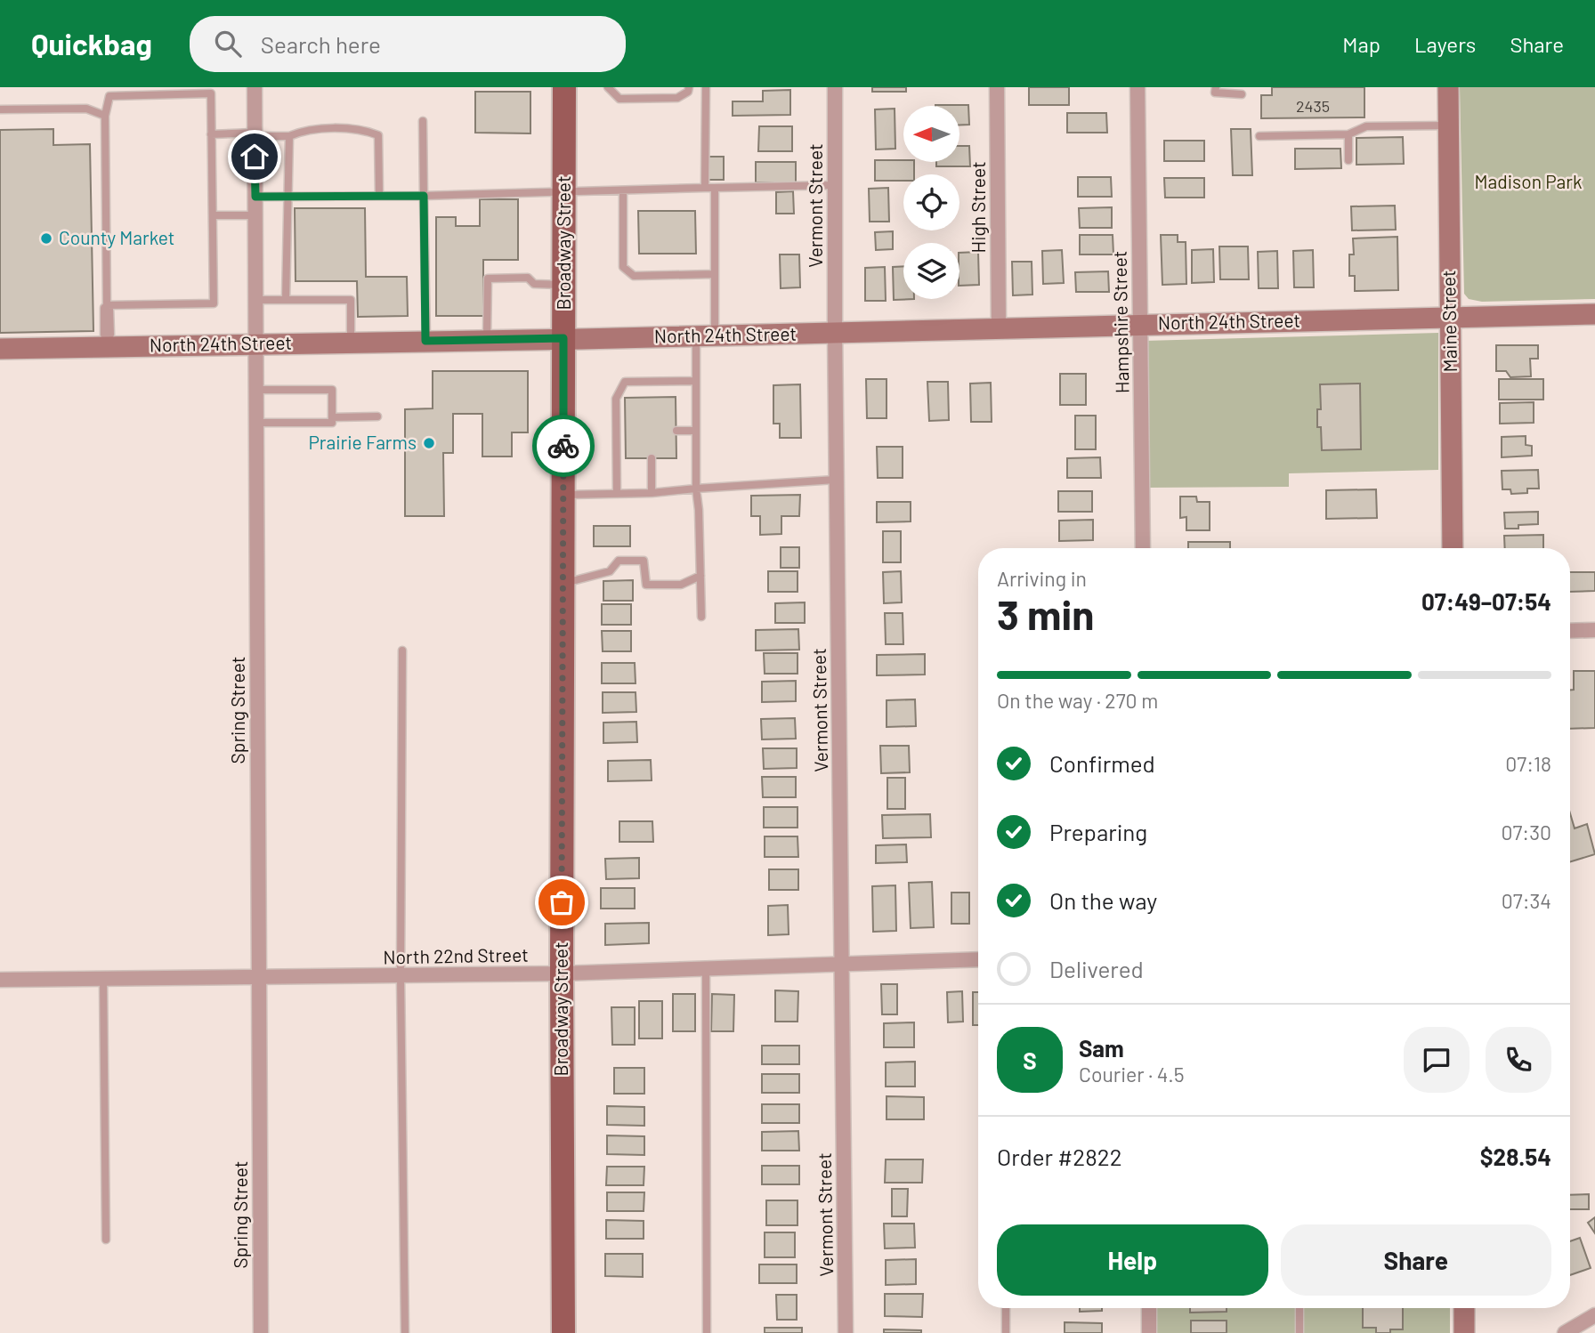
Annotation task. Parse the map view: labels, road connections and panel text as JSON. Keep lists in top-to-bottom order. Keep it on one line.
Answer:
{"streets":{"main road":["Broadway Street","Maine Street","North 24th Street"],"street":["Vermont Street","High Street","Hampshire Street","Spring Street","North 22nd Street"]},"crossings":[["Vermont Street","North 24th Street"],["Vermont Street","North 22nd Street"],["High Street","North 24th Street"],["Broadway Street","North 24th Street"],["Broadway Street","North 22nd Street"],["Maine Street","North 24th Street"],["Hampshire Street","North 24th Street"],["North 24th Street","Spring Street"],["Spring Street","North 22nd Street"]],"parks":["Madison Park"],"places":["County Market","Prairie Farms"],"house_numbers":["2435"],"north":"left","page":{"header":"Quickbag","search":"Search here","nav":["Map","Layers","Share"],"heading":["3 min","Arriving in","07:49–07:54"],"panel":["Sam","Courier · 4.5","Order #2822","$28.54"],"bar":"On the way · 270 m","list":[["Confirmed","07:18"],["Preparing","07:30"],["On the way","07:34"],"Delivered"],"round":"S","buttons":["Help","Share"]}}
